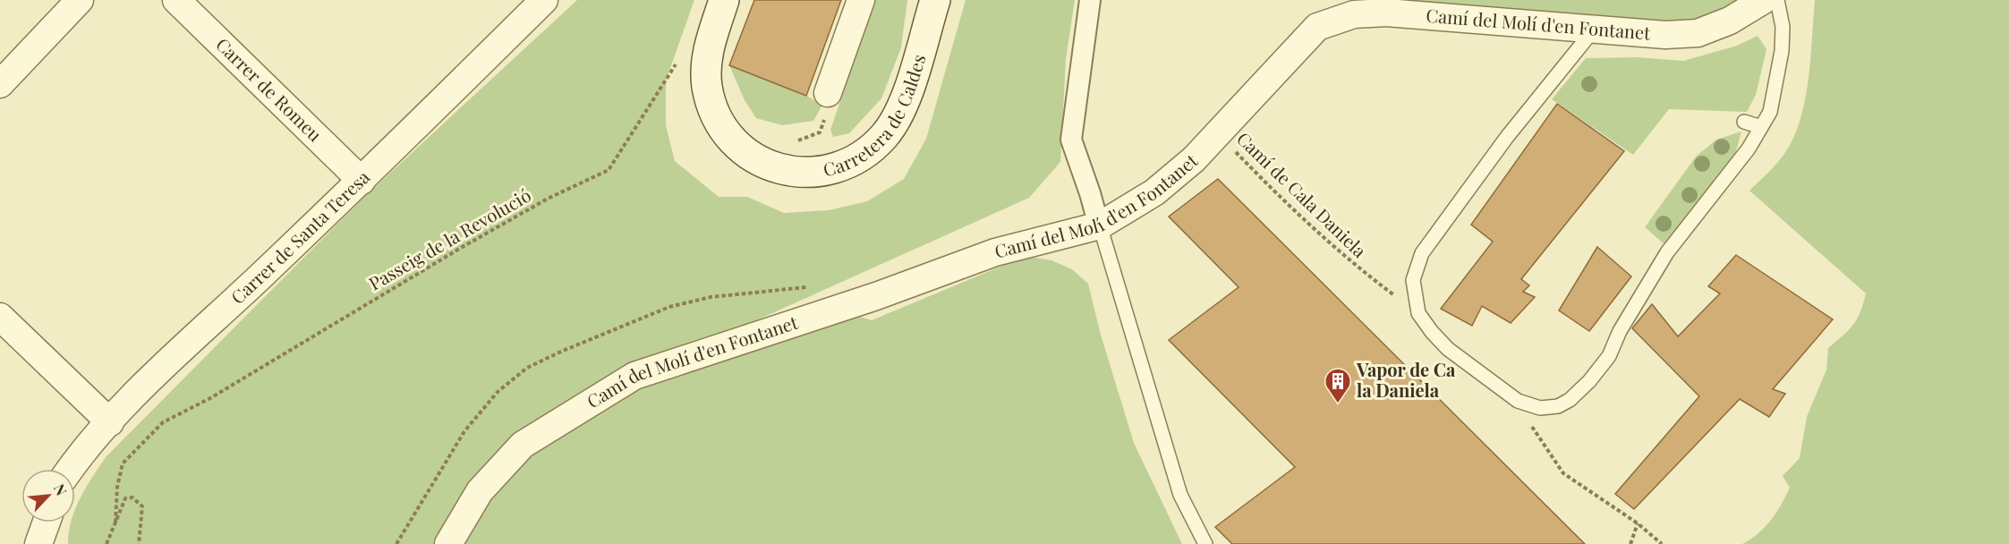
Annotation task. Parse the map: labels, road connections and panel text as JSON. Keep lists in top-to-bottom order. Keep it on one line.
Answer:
{"streets":{"main road":["Carretera de Caldes"],"street":["Camí del Molí d'en Fontanet","Carrer de Romeu","Carrer de Santa Teresa"],"path":["Camí de Cala Daniela","Passeig de la Revolució"]},"crossings":[["Camí del Molí d'en Fontanet","Camí de Cala Daniela"],["Carrer de Romeu","Carrer de Santa Teresa"]],"places":{"building":["Vapor de Ca la Daniela"]},"north":"top right"}
